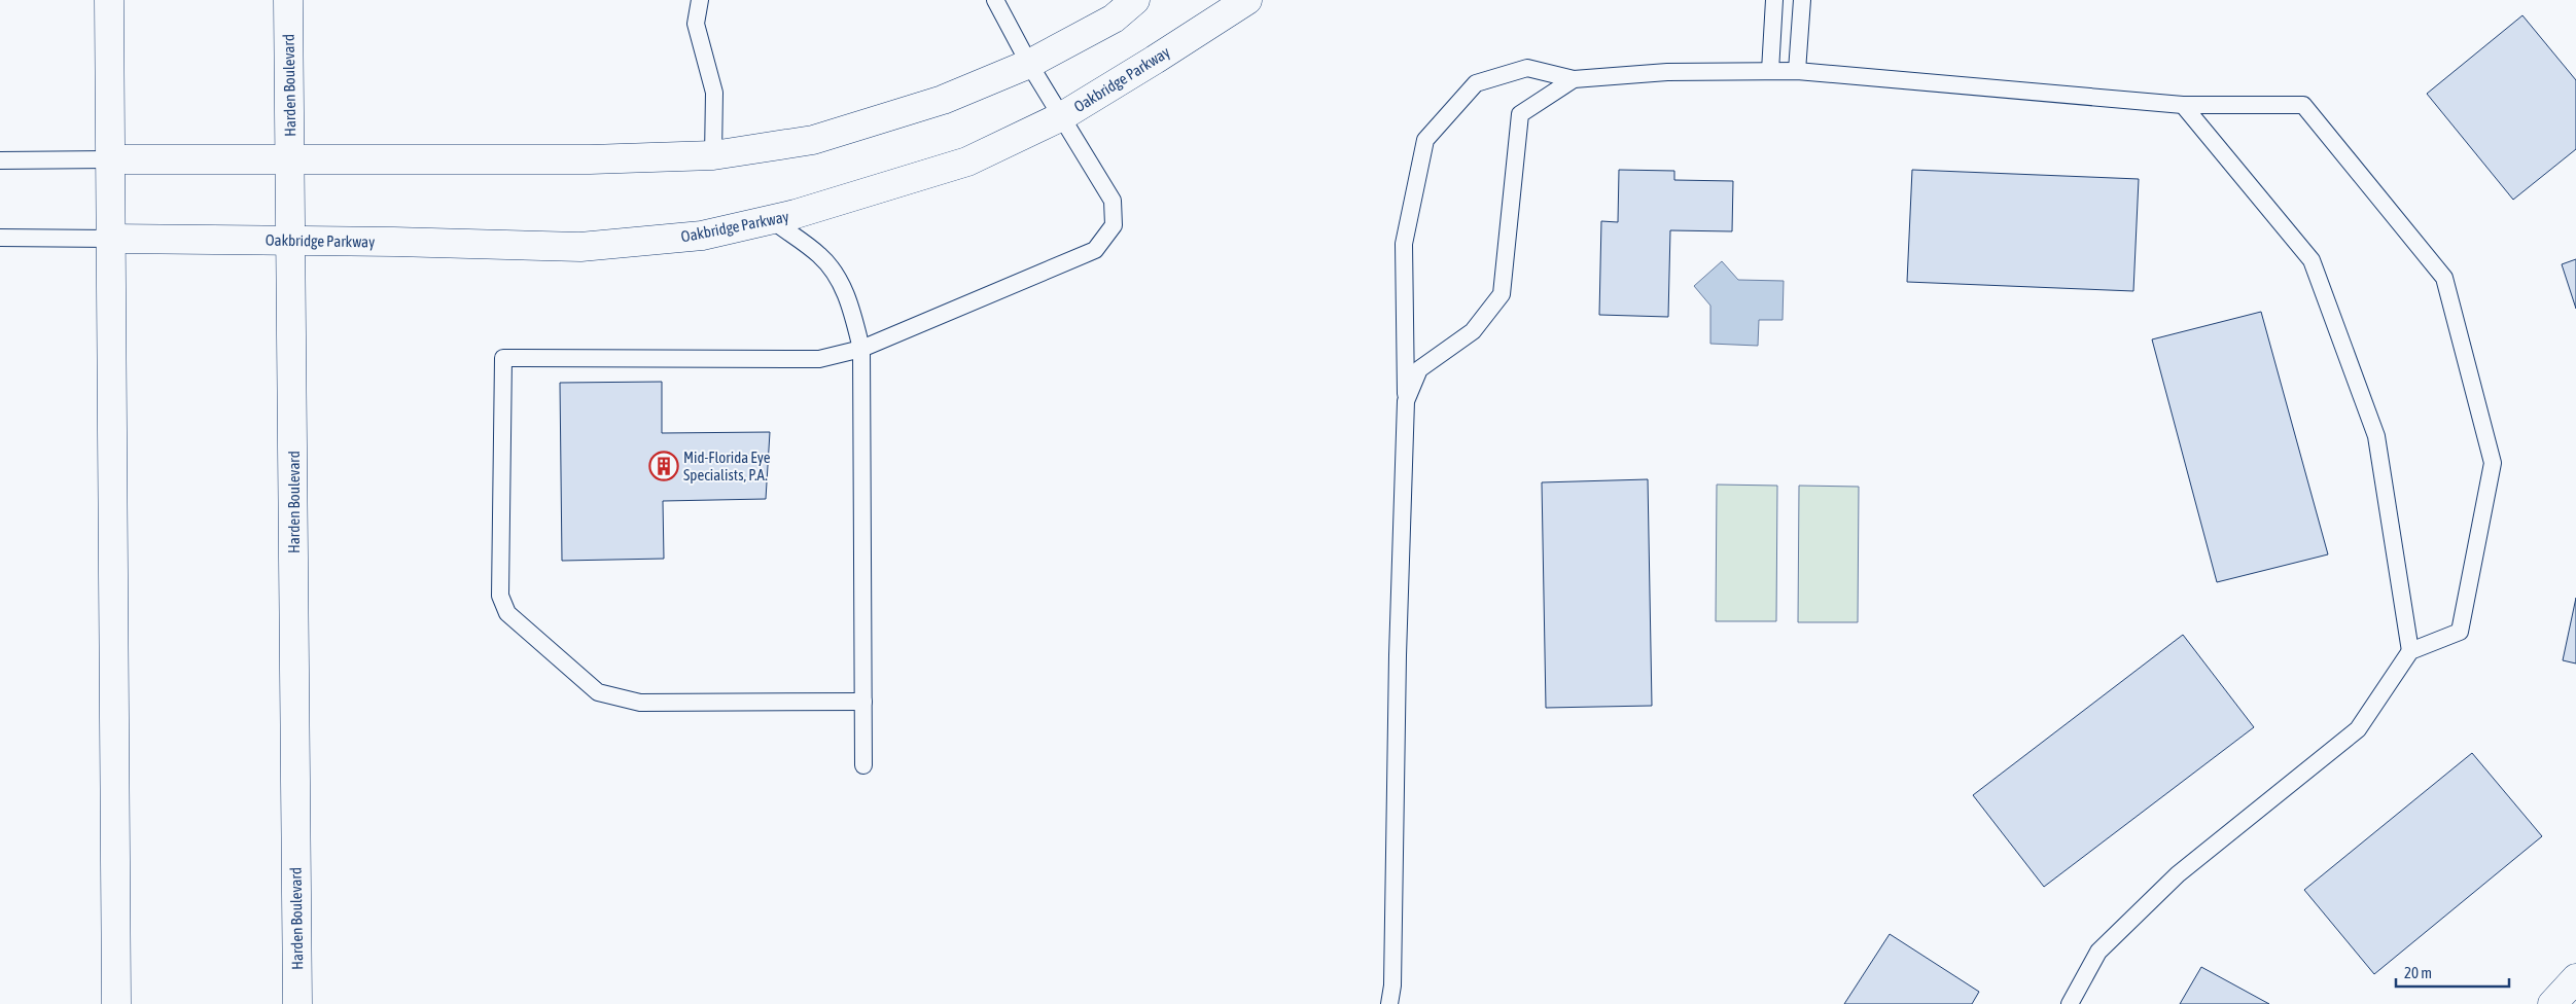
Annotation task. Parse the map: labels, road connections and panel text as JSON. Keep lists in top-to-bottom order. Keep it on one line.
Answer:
{"streets":{"street":["Oakbridge Parkway","Harden Boulevard"]},"crossings":[["Oakbridge Parkway","Harden Boulevard"]],"places":{"building":["Mid-Florida Eye Specialists, P.A."]},"scale_bar":"20 m"}
